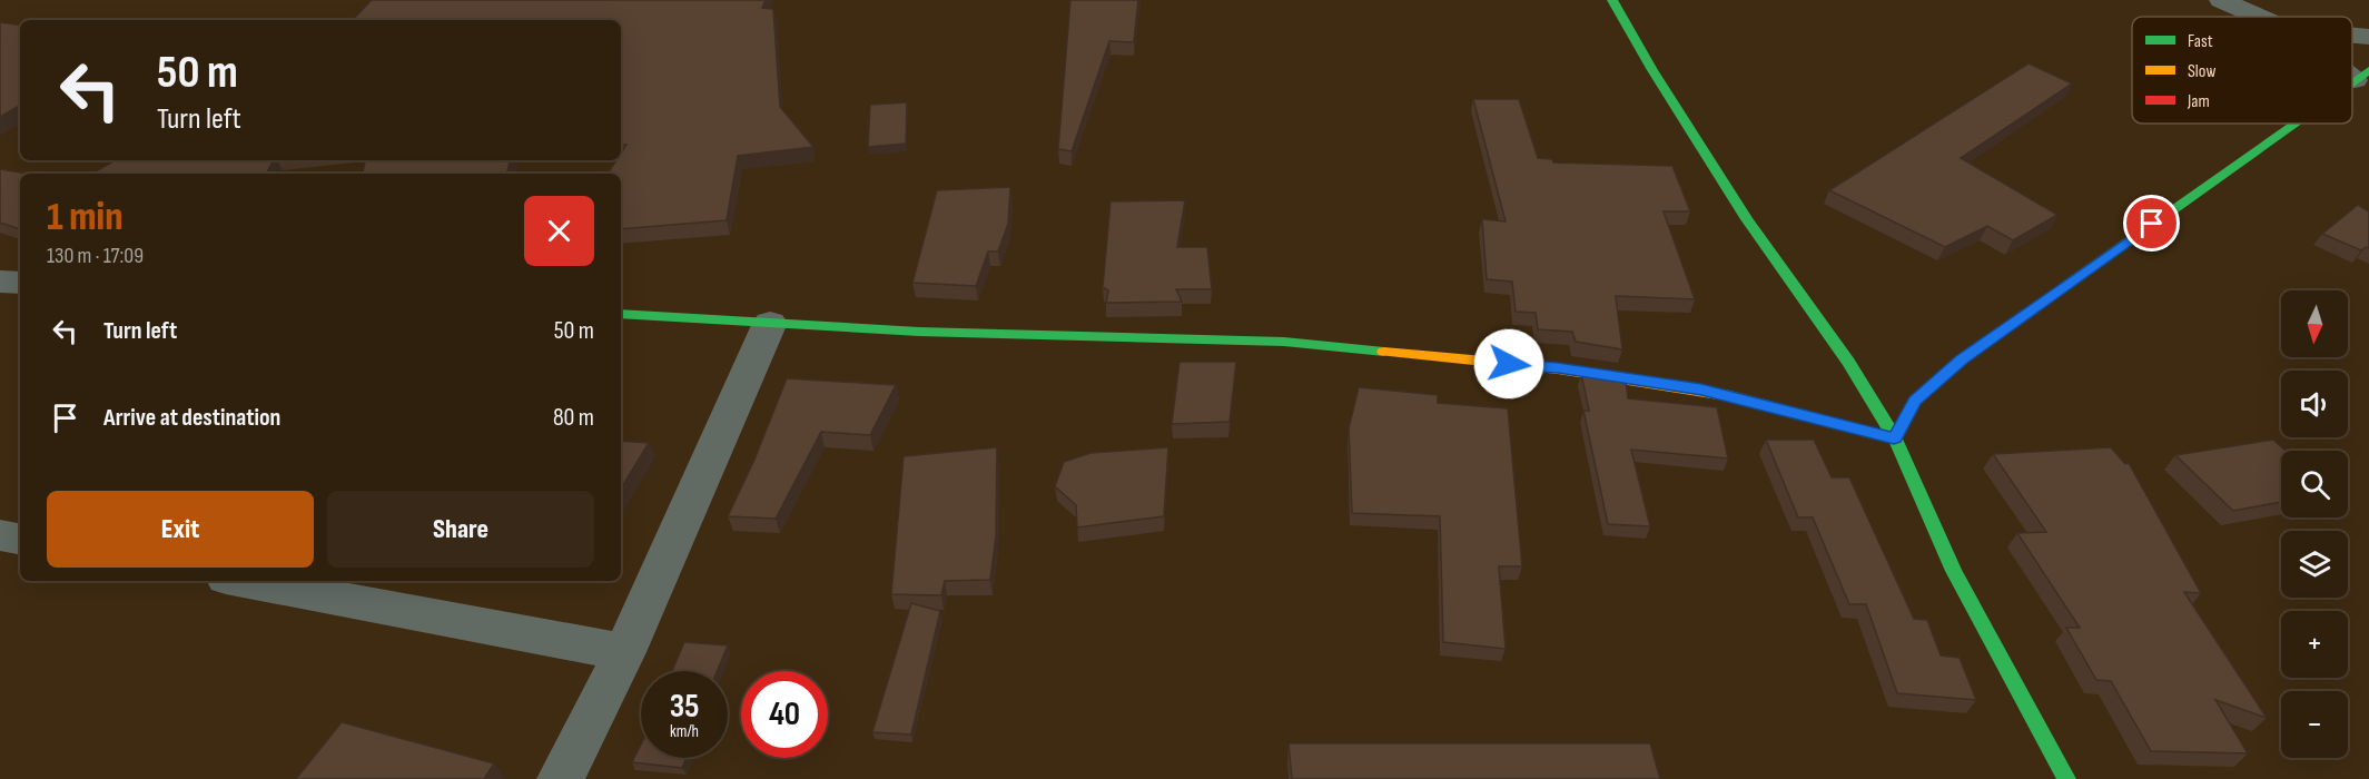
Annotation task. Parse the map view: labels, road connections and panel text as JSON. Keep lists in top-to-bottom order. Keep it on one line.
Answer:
{"legend":["Fast","Slow","Jam"],"north":"bottom","page":{"turn":["50 m","Turn left"],"heading":["1 min","130 m · 17:09"],"list":[{"name":"Turn left","value":"50 m"},{"name":"Arrive at destination","value":"80 m"}],"map_buttons":["+","−"],"buttons":["Exit","Share"],"speed":"35 km/h","limit":"40"}}
